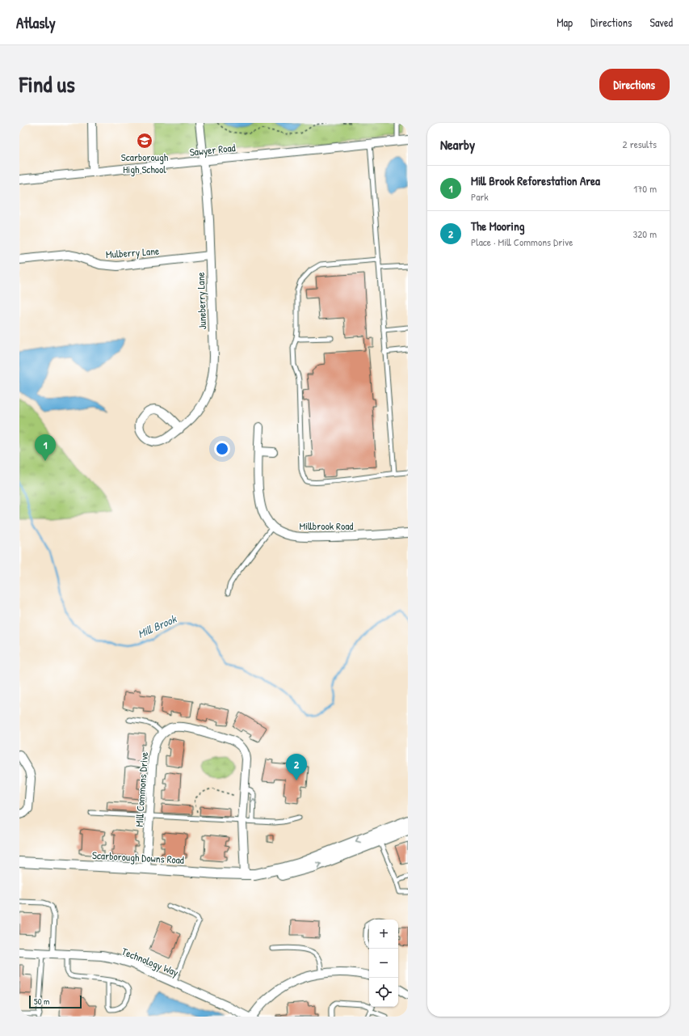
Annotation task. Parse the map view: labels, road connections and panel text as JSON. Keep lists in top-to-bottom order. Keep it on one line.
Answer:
{"streets":{"street":["Sawyer Road","Mulberry Lane","Juneberry Lane","Millbrook Road","Mill Commons Drive","Scarborough Downs Road","Technology Way"]},"crossings":[["Sawyer Road","Juneberry Lane"],["Mulberry Lane","Juneberry Lane"],["Mill Commons Drive","Scarborough Downs Road"]],"water":["Mill Brook"],"places":{"school or university":["Scarborough High School"]},"scale_bar":"50 m","page":{"header":"Atlasly","nav":["Map","Directions","Saved"],"title":"Find us","buttons":"Directions","heading":["Nearby","2 results"],"list":[{"mark":"1","name":"Mill Brook Reforestation Area","note":"Park","value":"170 m"},{"mark":"2","name":"The Mooring","note":"Place · Mill Commons Drive","value":"320 m"}],"pins":["1","2"],"map_buttons":["+","−"],"scale":"50 m"}}
